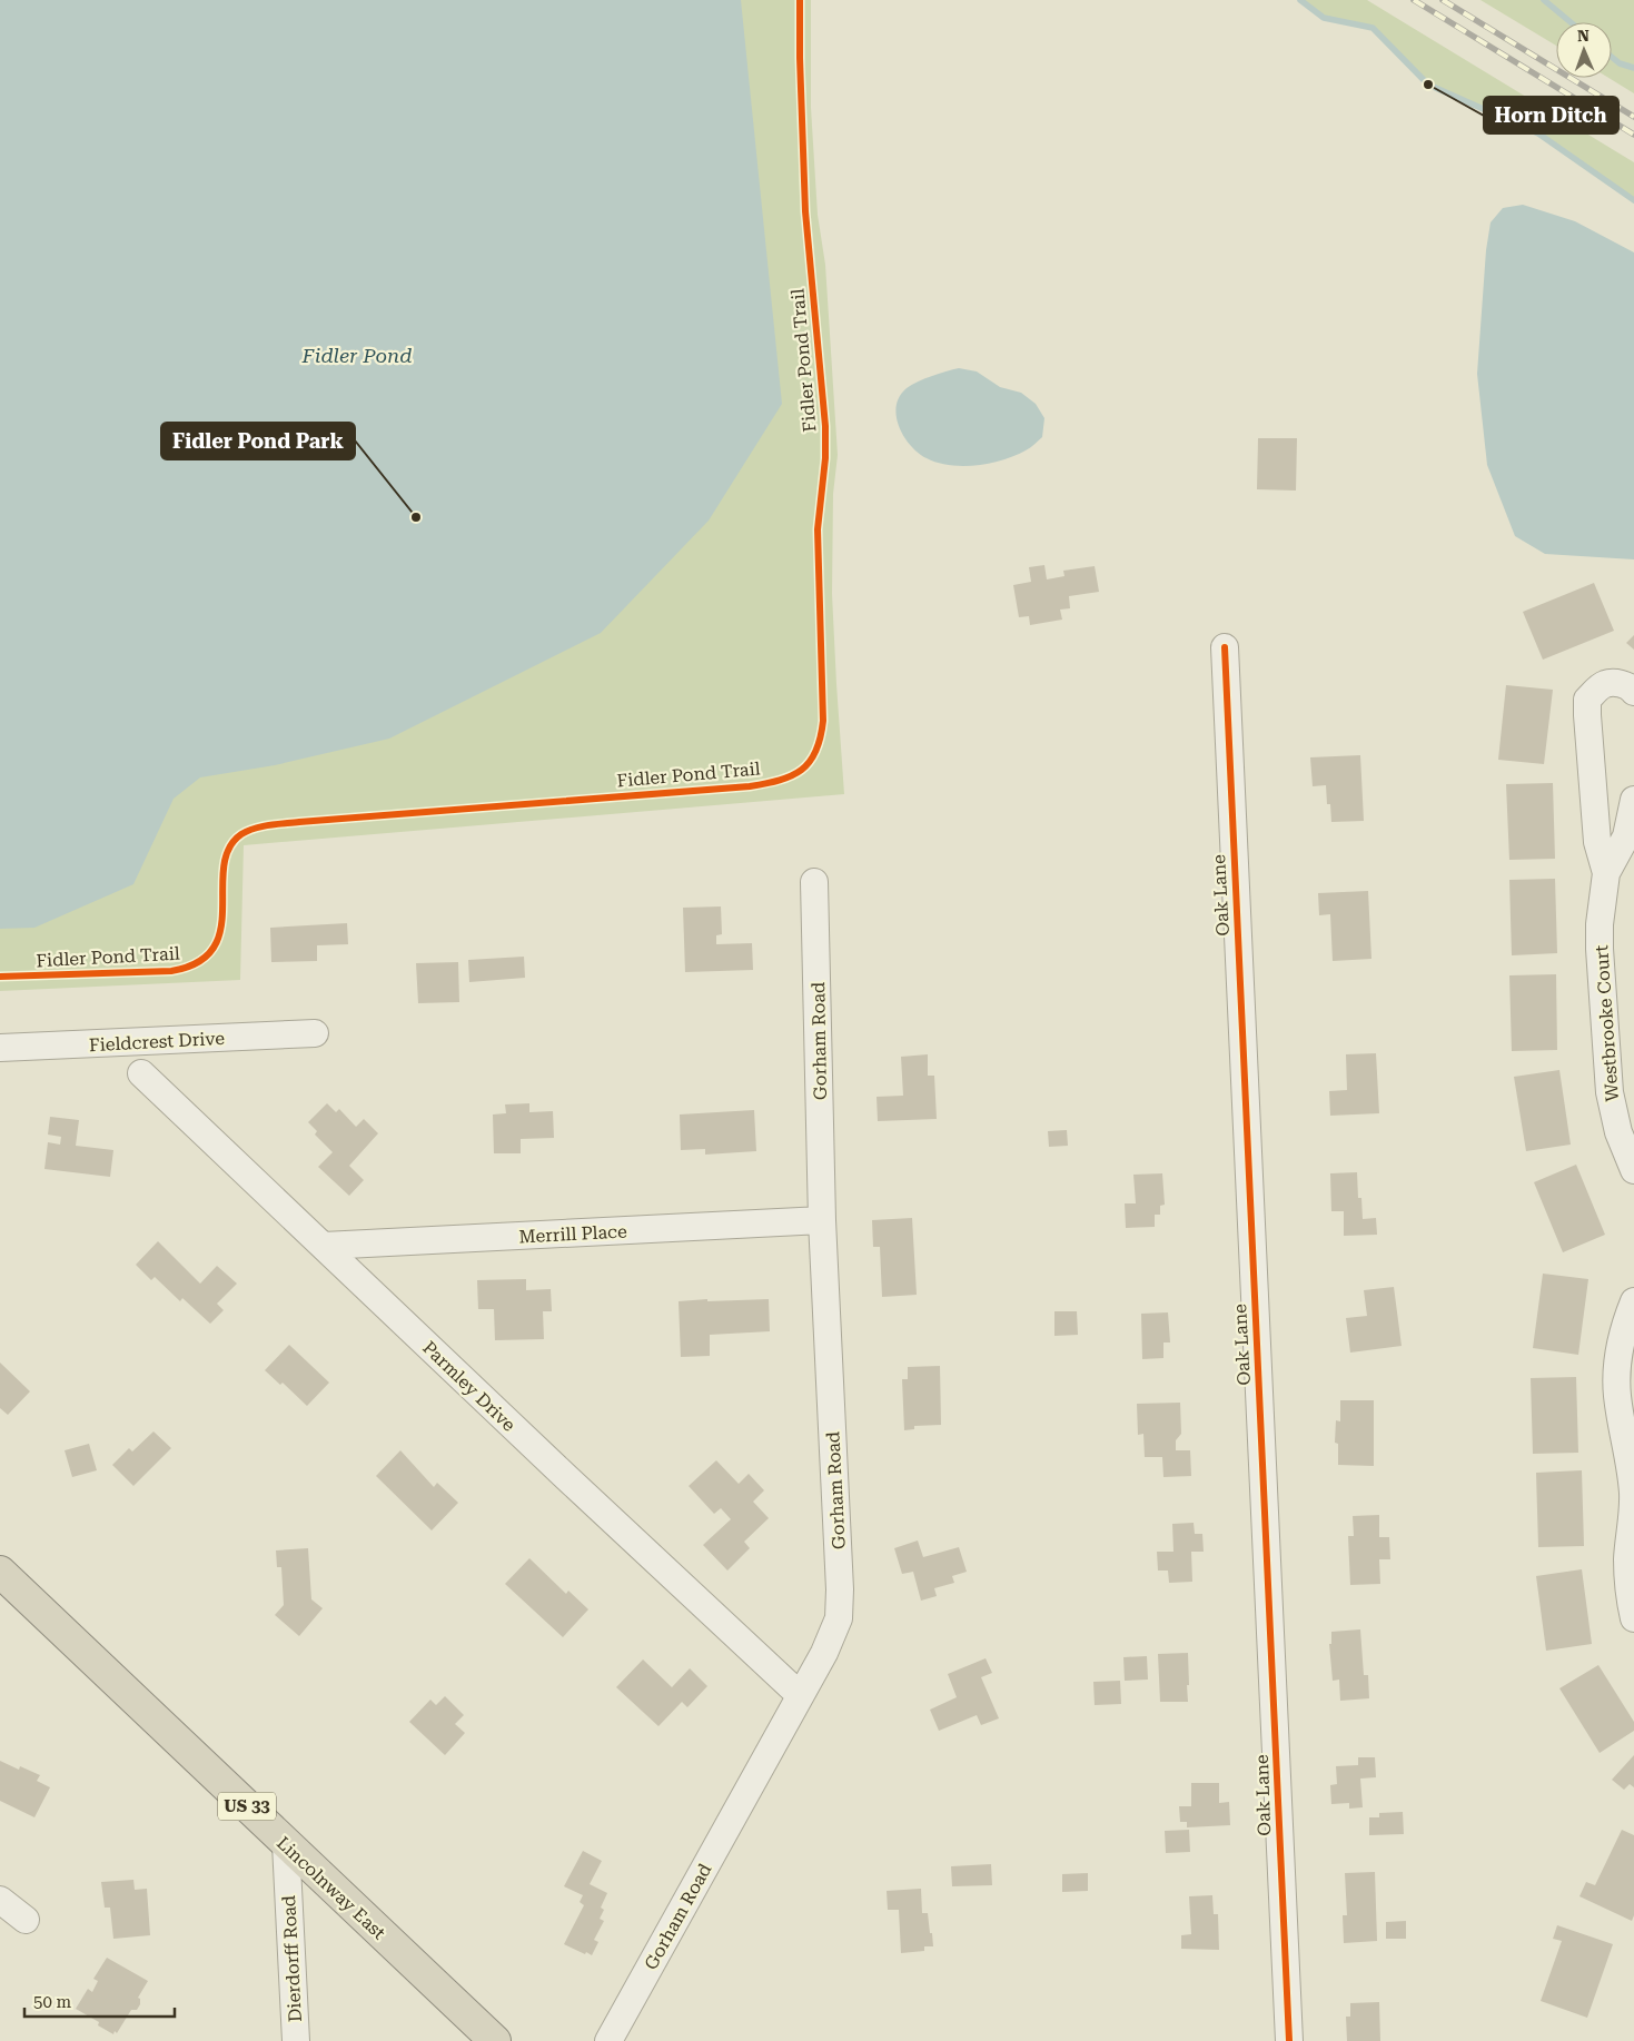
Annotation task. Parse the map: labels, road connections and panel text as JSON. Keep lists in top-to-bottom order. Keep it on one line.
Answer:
{"streets":{"highway":["US 33","Lincolnway East"],"street":["Oak Lane","Westbrooke Court","Fieldcrest Drive","Gorham Road","Merrill Place","Parmley Drive","Dierdorff Road"],"cycle path":["Fidler Pond Trail"]},"crossings":[["Gorham Road","Merrill Place"],["Gorham Road","Parmley Drive"],["Merrill Place","Parmley Drive"],["Lincolnway East","Dierdorff Road"]],"water":["Fidler Pond"],"places":["Horn Ditch","Fidler Pond Park"],"scale_bar":"50 m","north":"top"}
